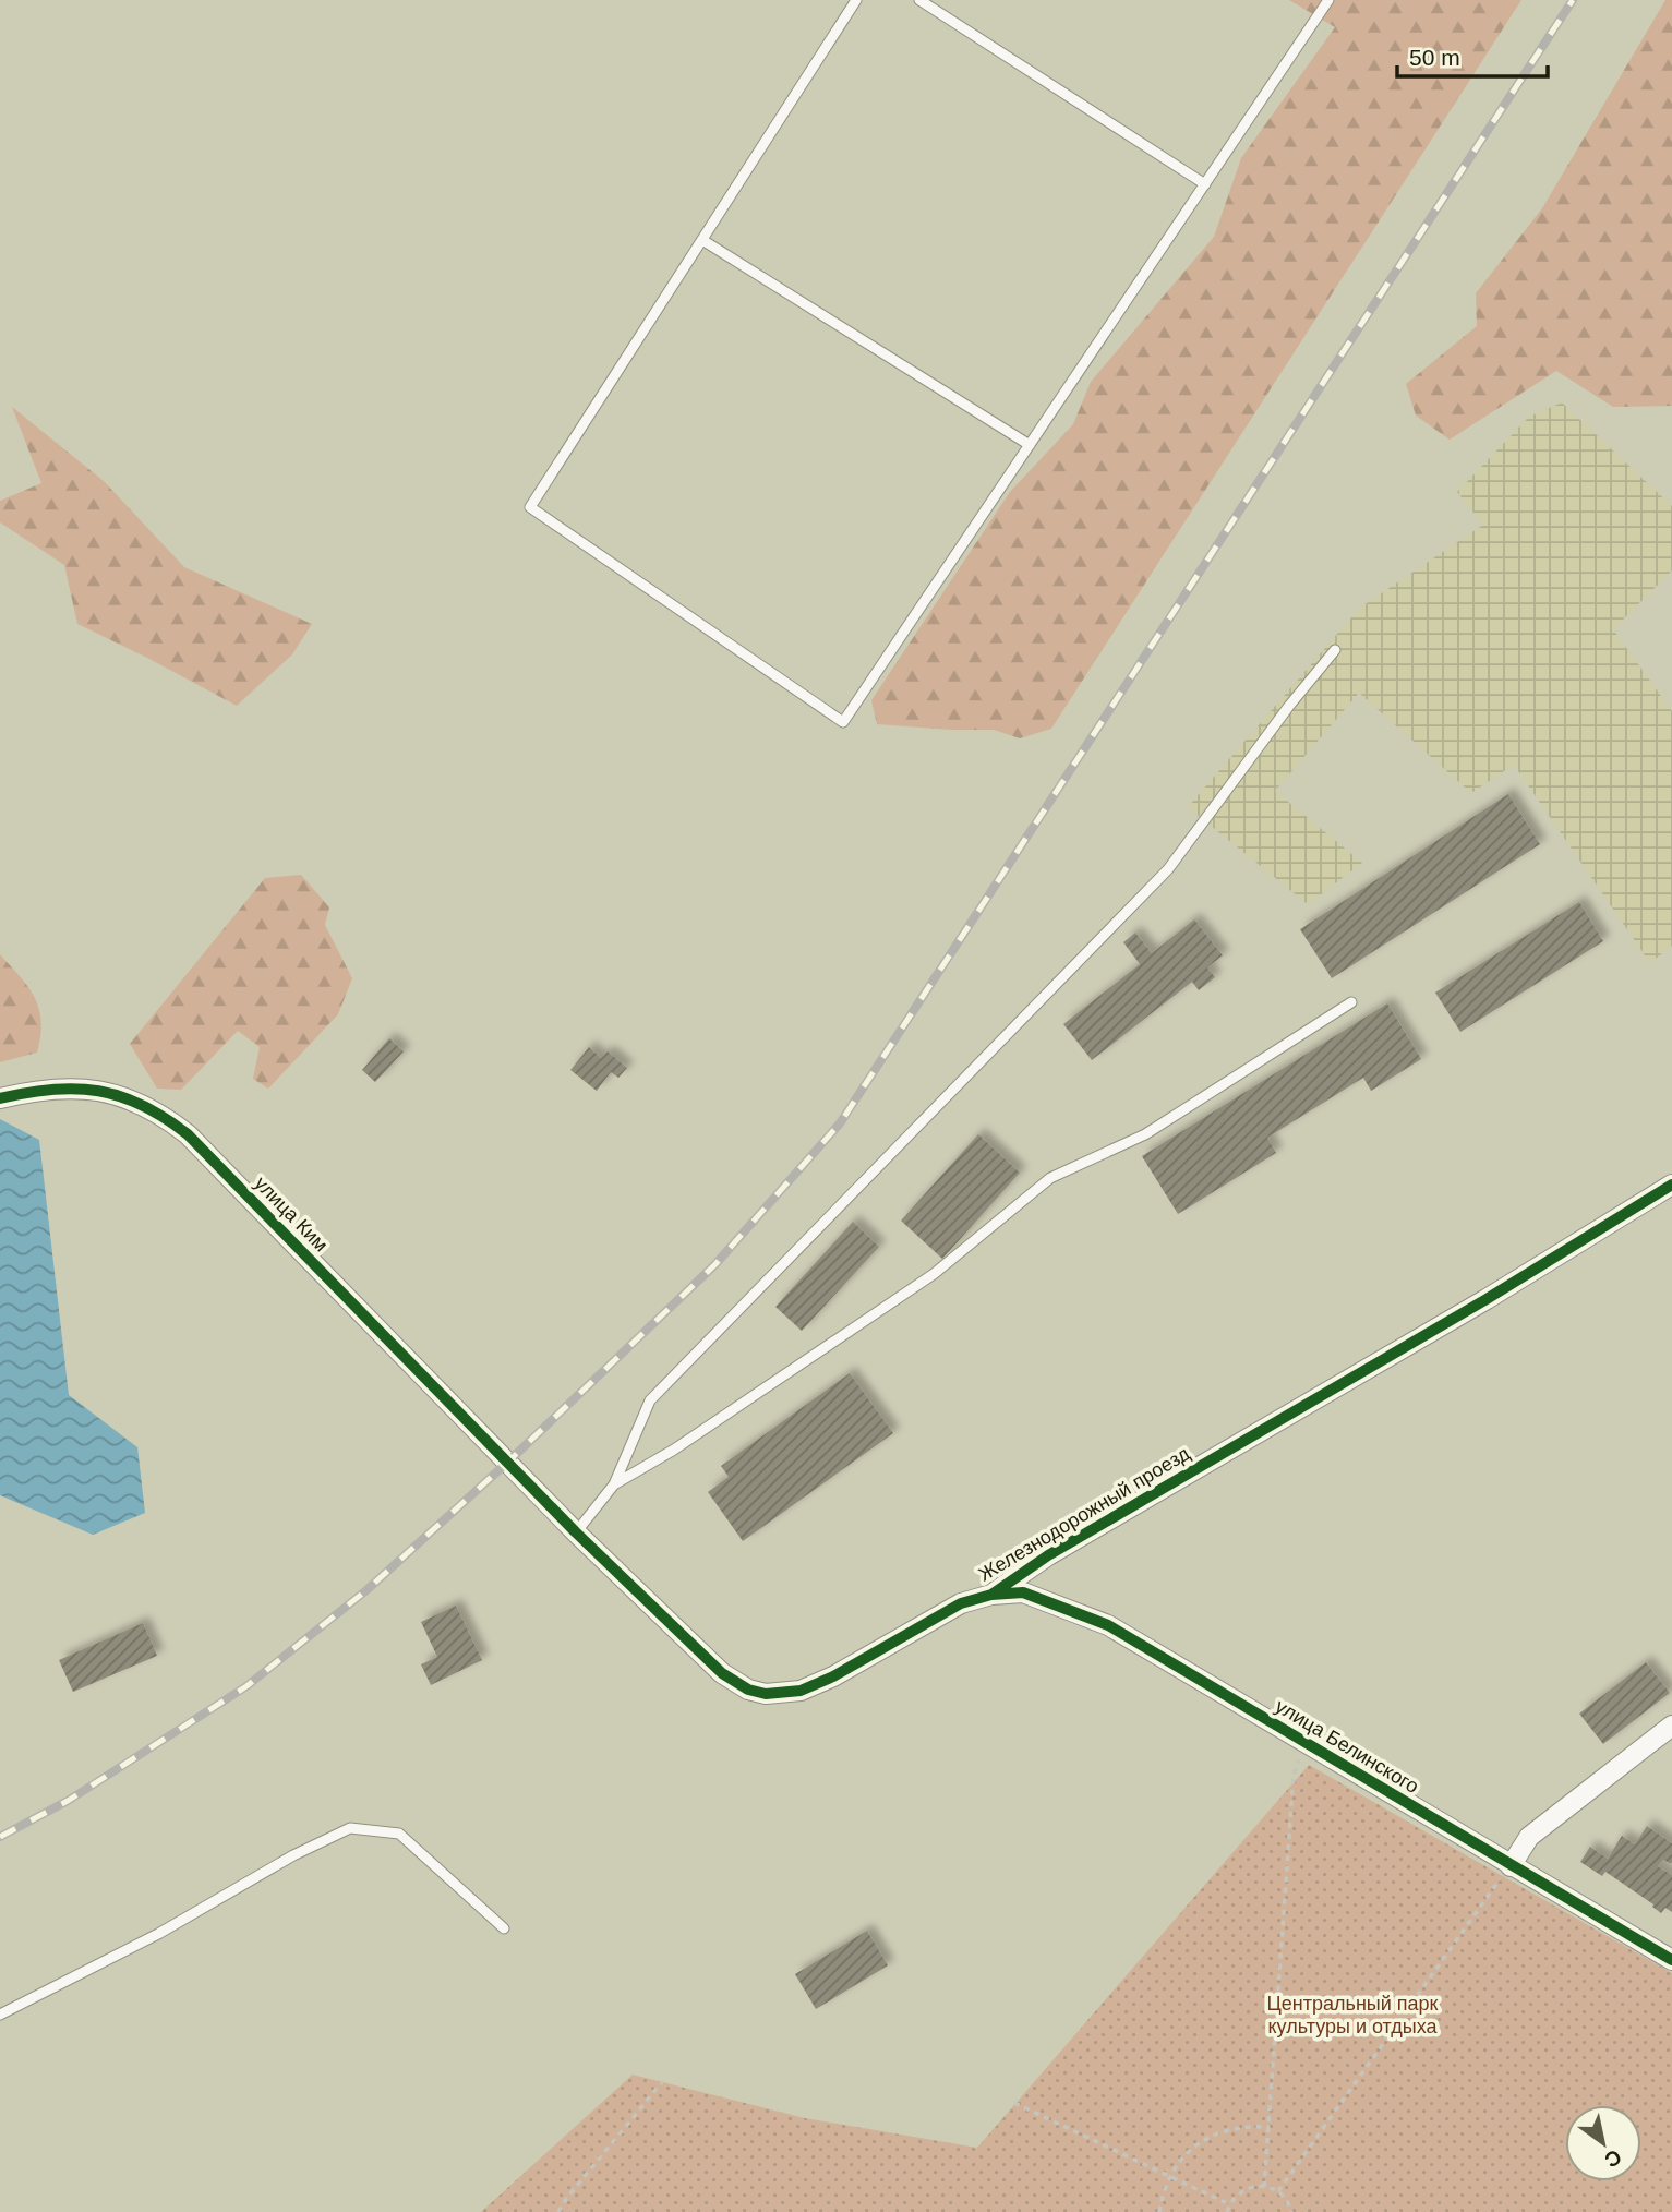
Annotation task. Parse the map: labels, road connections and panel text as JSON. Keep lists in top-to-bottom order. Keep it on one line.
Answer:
{"streets":{"street":["улица Ким","Железнодорожный проезд","улица Белинского"]},"crossings":[["улица Ким","Железнодорожный проезд"],["Железнодорожный проезд","улица Белинского"]],"parks":["Центральный парк культуры и отдыха"],"scale_bar":"50 m","north":"bottom right"}
